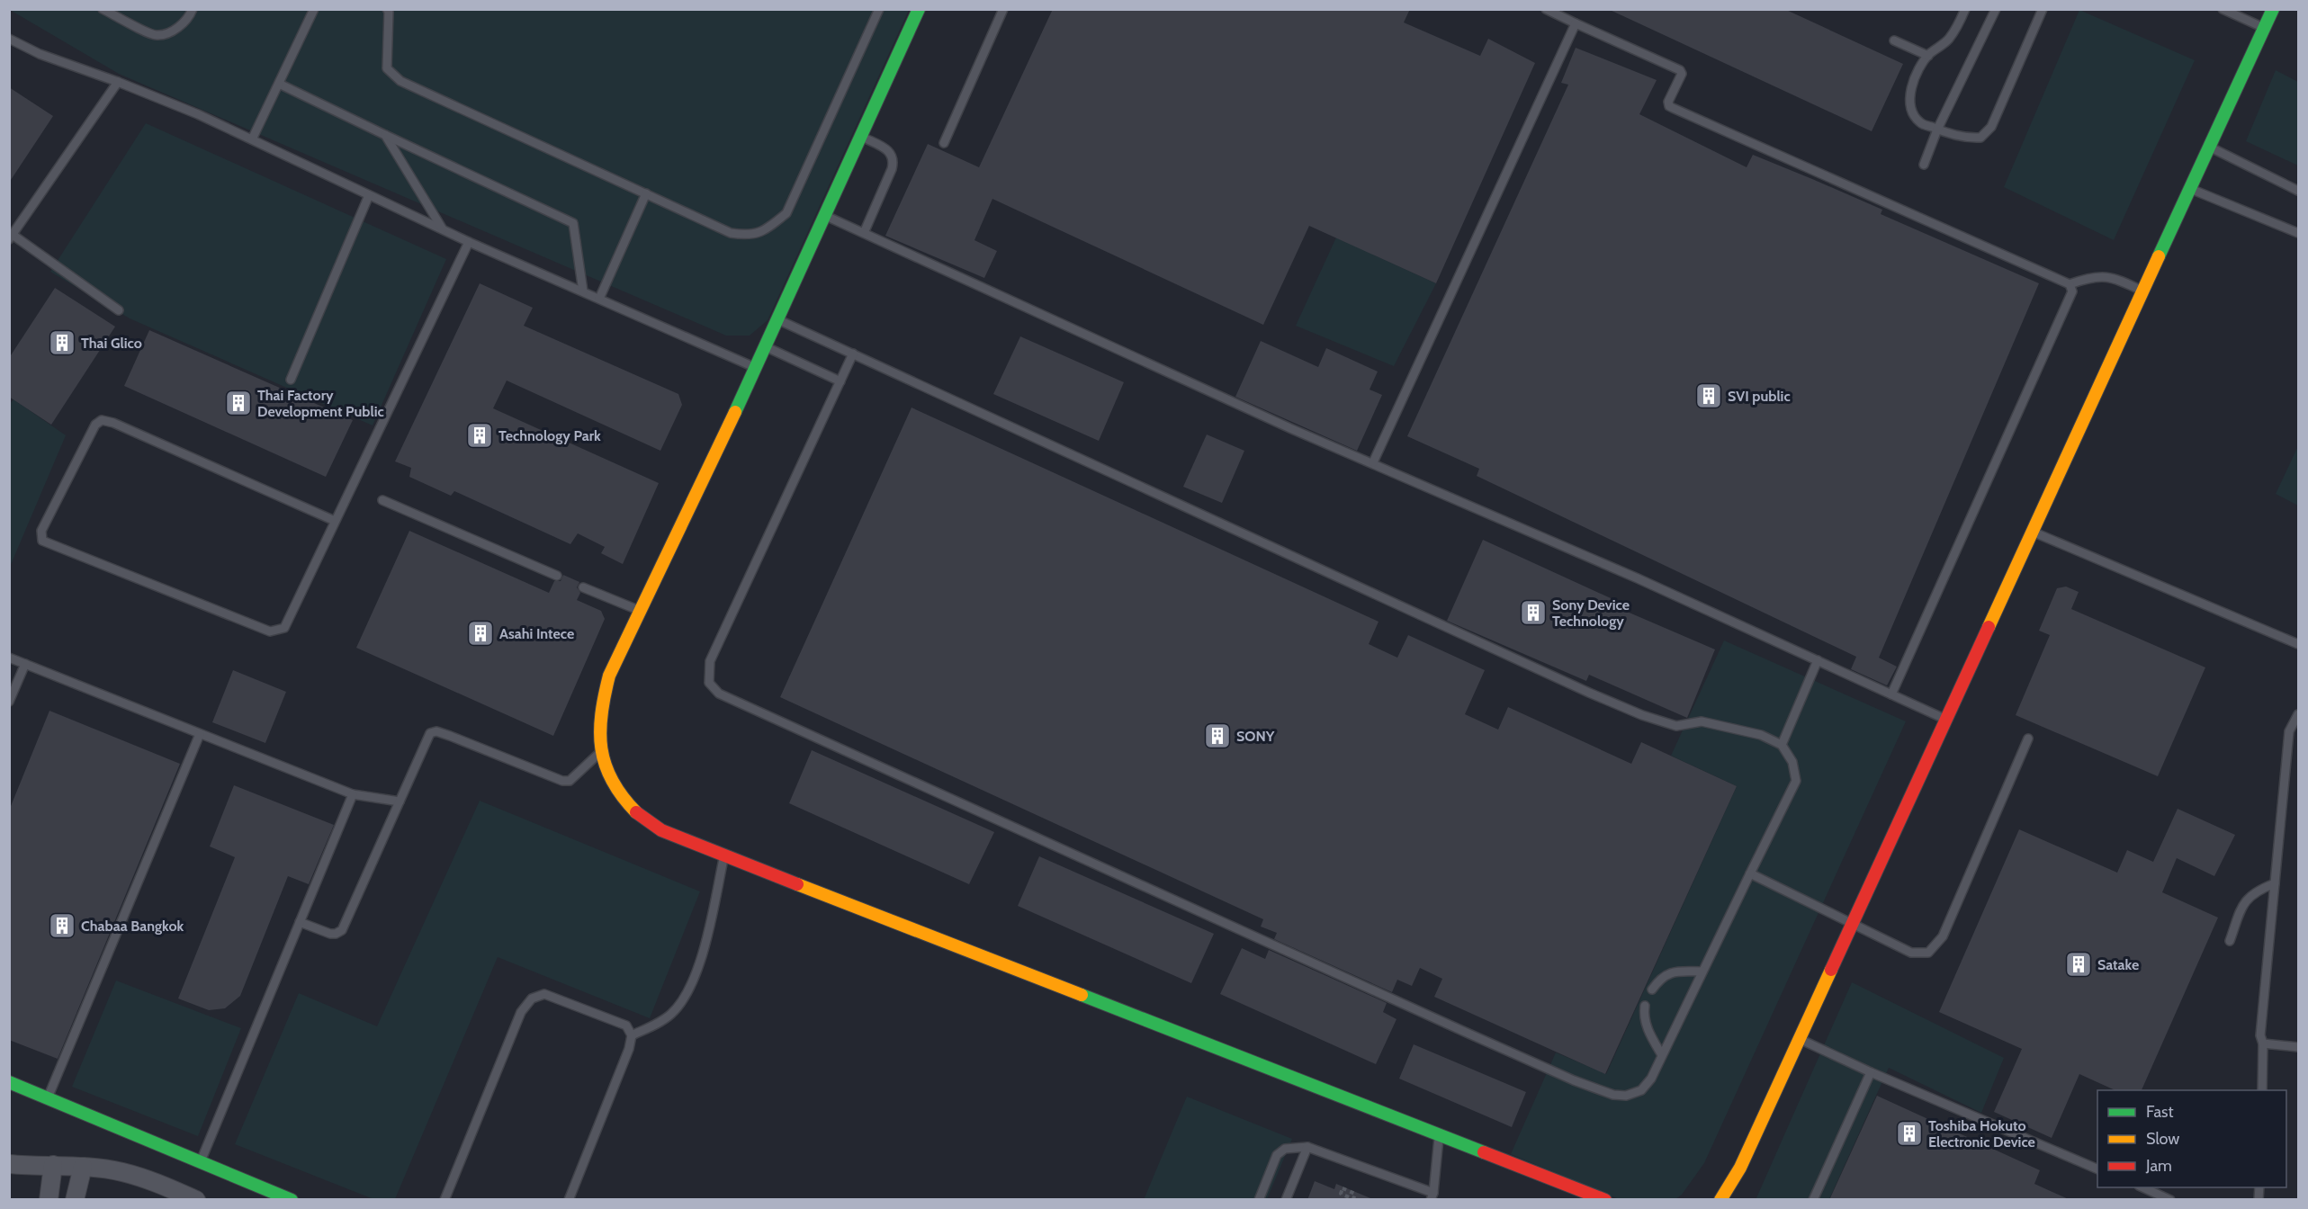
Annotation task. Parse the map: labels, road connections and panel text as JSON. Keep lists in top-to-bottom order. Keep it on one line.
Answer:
{"places":{"building":["Thai Glico","SVI public","Thai Factory Development Public","Technology Park","Sony Device Technology","Asahi Intece","SONY","Chabaa Bangkok","Satake","Toshiba Hokuto Electronic Device"]},"legend":["Fast","Slow","Jam"]}
